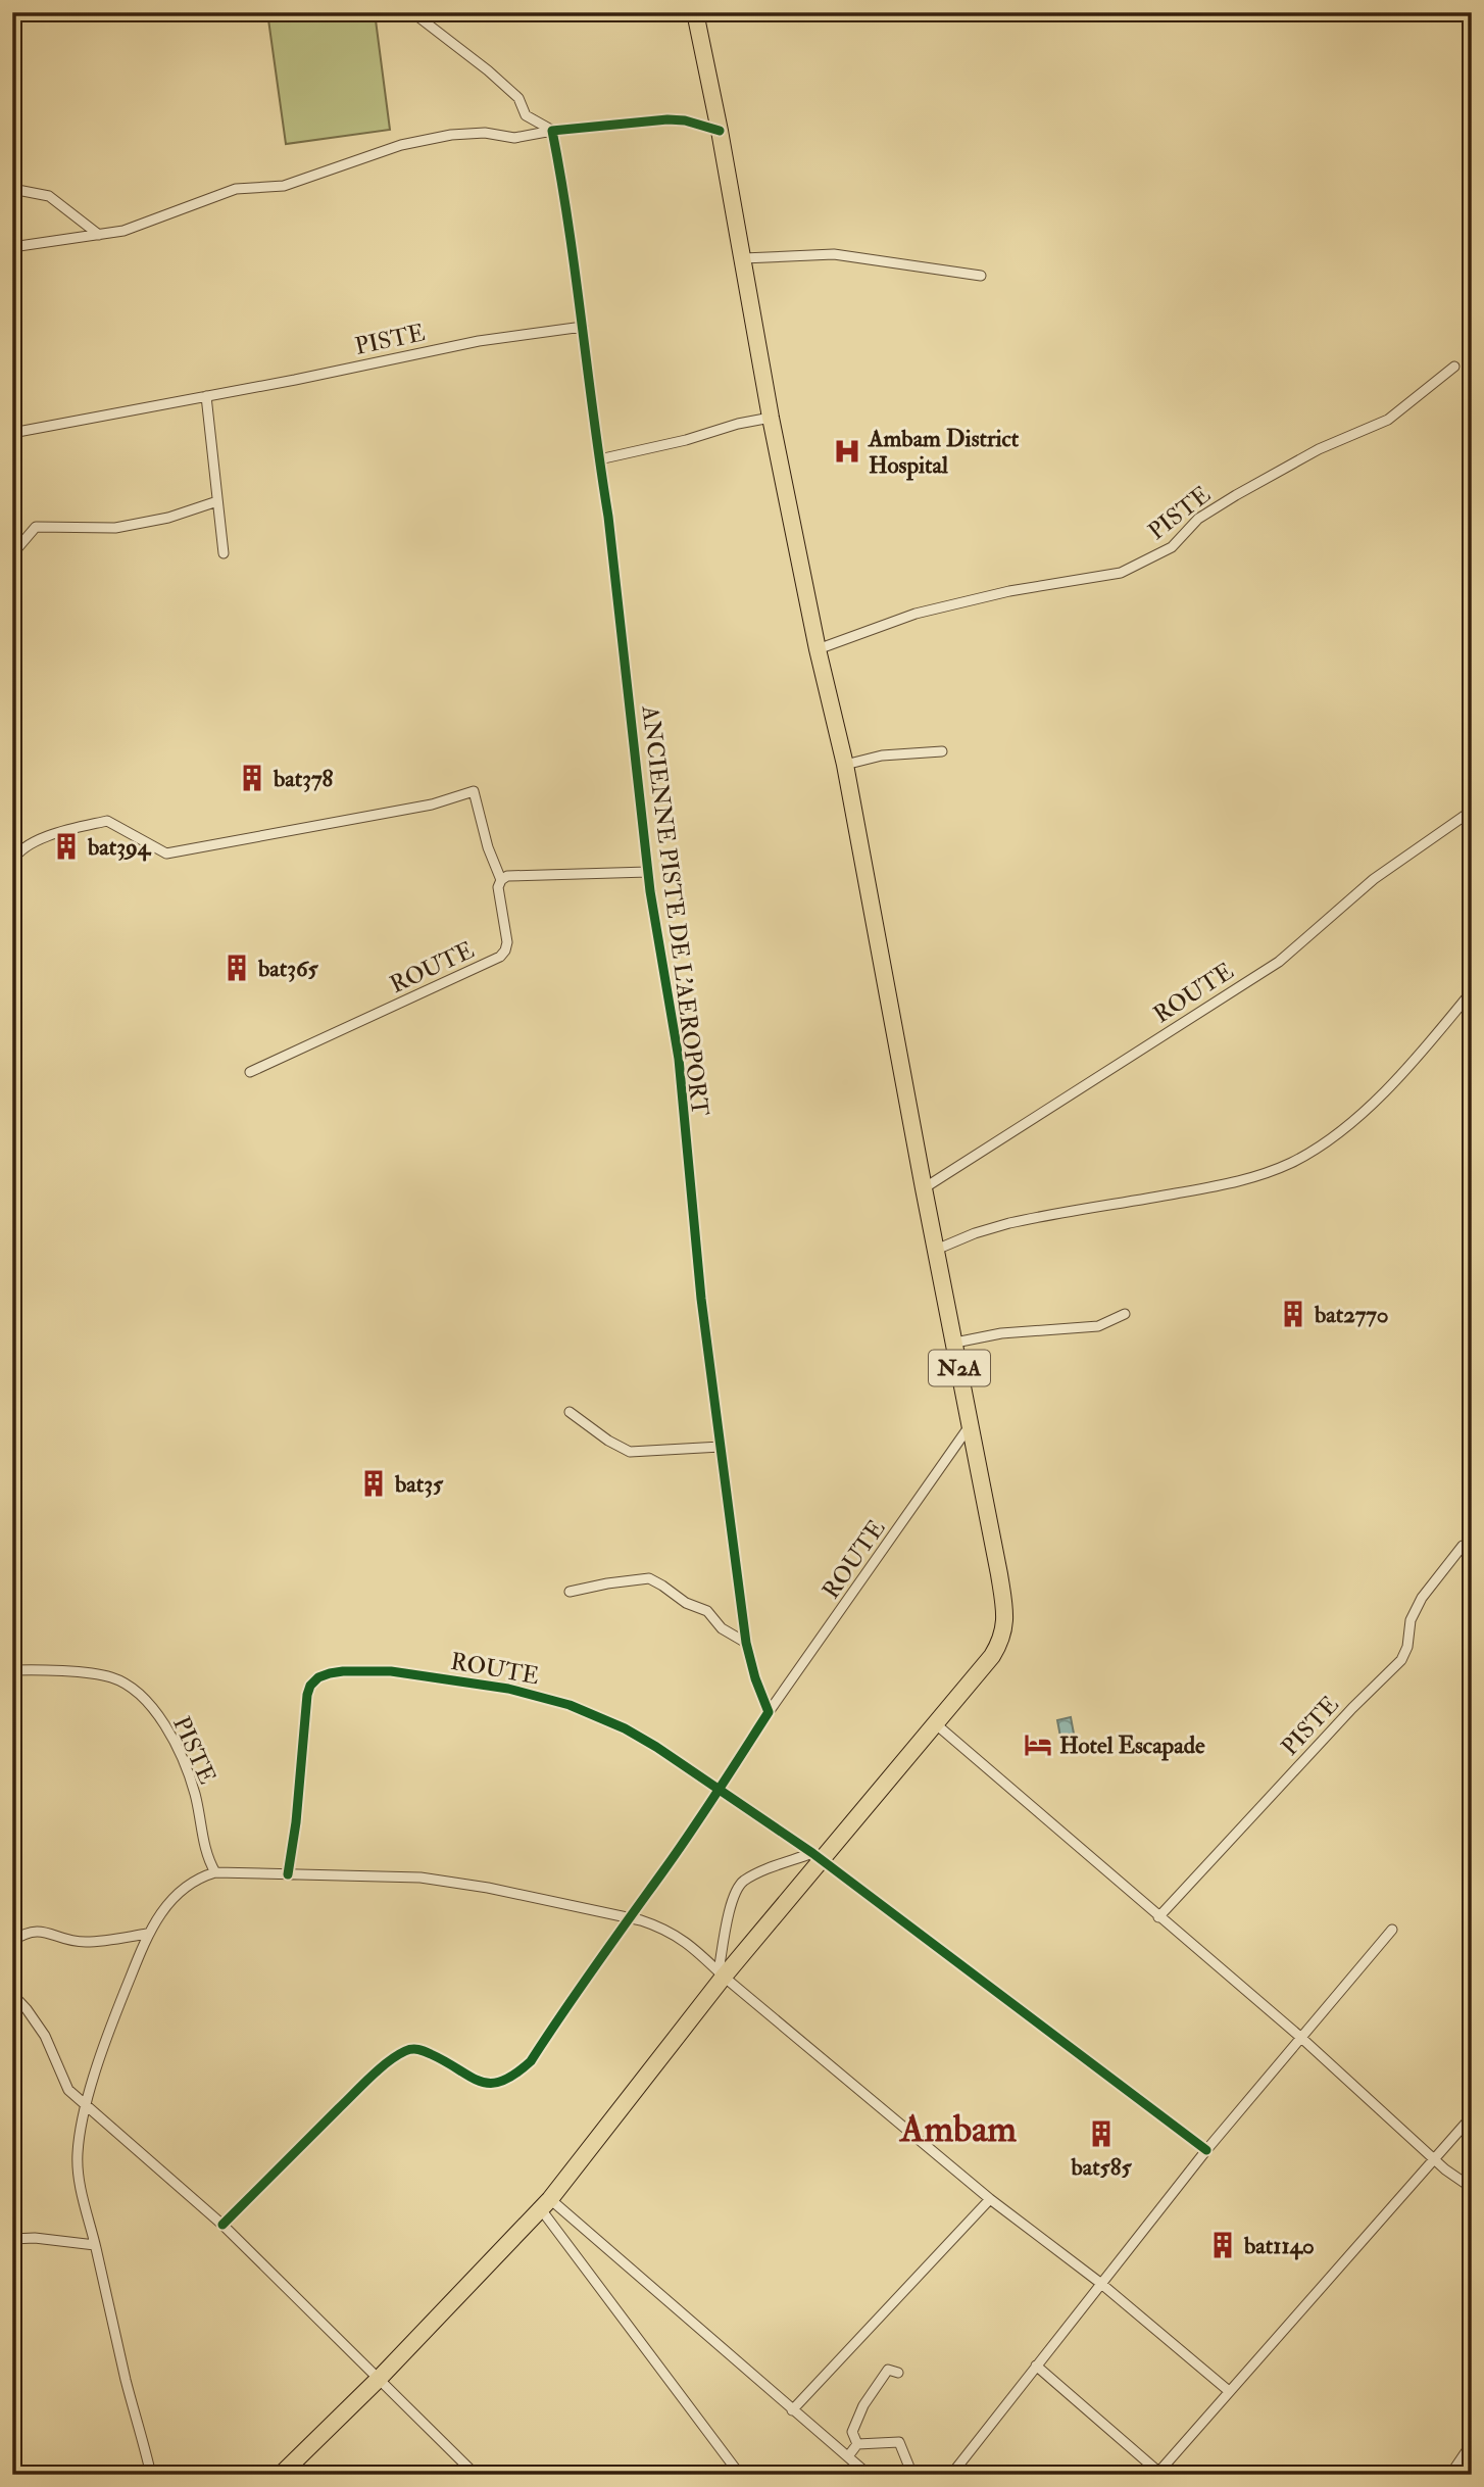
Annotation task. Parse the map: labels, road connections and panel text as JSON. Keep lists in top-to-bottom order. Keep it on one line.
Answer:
{"streets":{"highway":["N2A"],"street":["PISTE","ANCIENNE PISTE DE L'AEROPORT","ROUTE"]},"crossings":[["PISTE","ANCIENNE PISTE DE L'AEROPORT"],["PISTE","N2A"],["ANCIENNE PISTE DE L'AEROPORT","ROUTE"],["ROUTE","N2A"]],"districts":["Ambam"],"places":{"hospital":["Ambam District Hospital"],"building":["bat378","bat394","bat365","bat2770","bat35","bat585","bat1140"],"hotel":["Hotel Escapade"]}}
